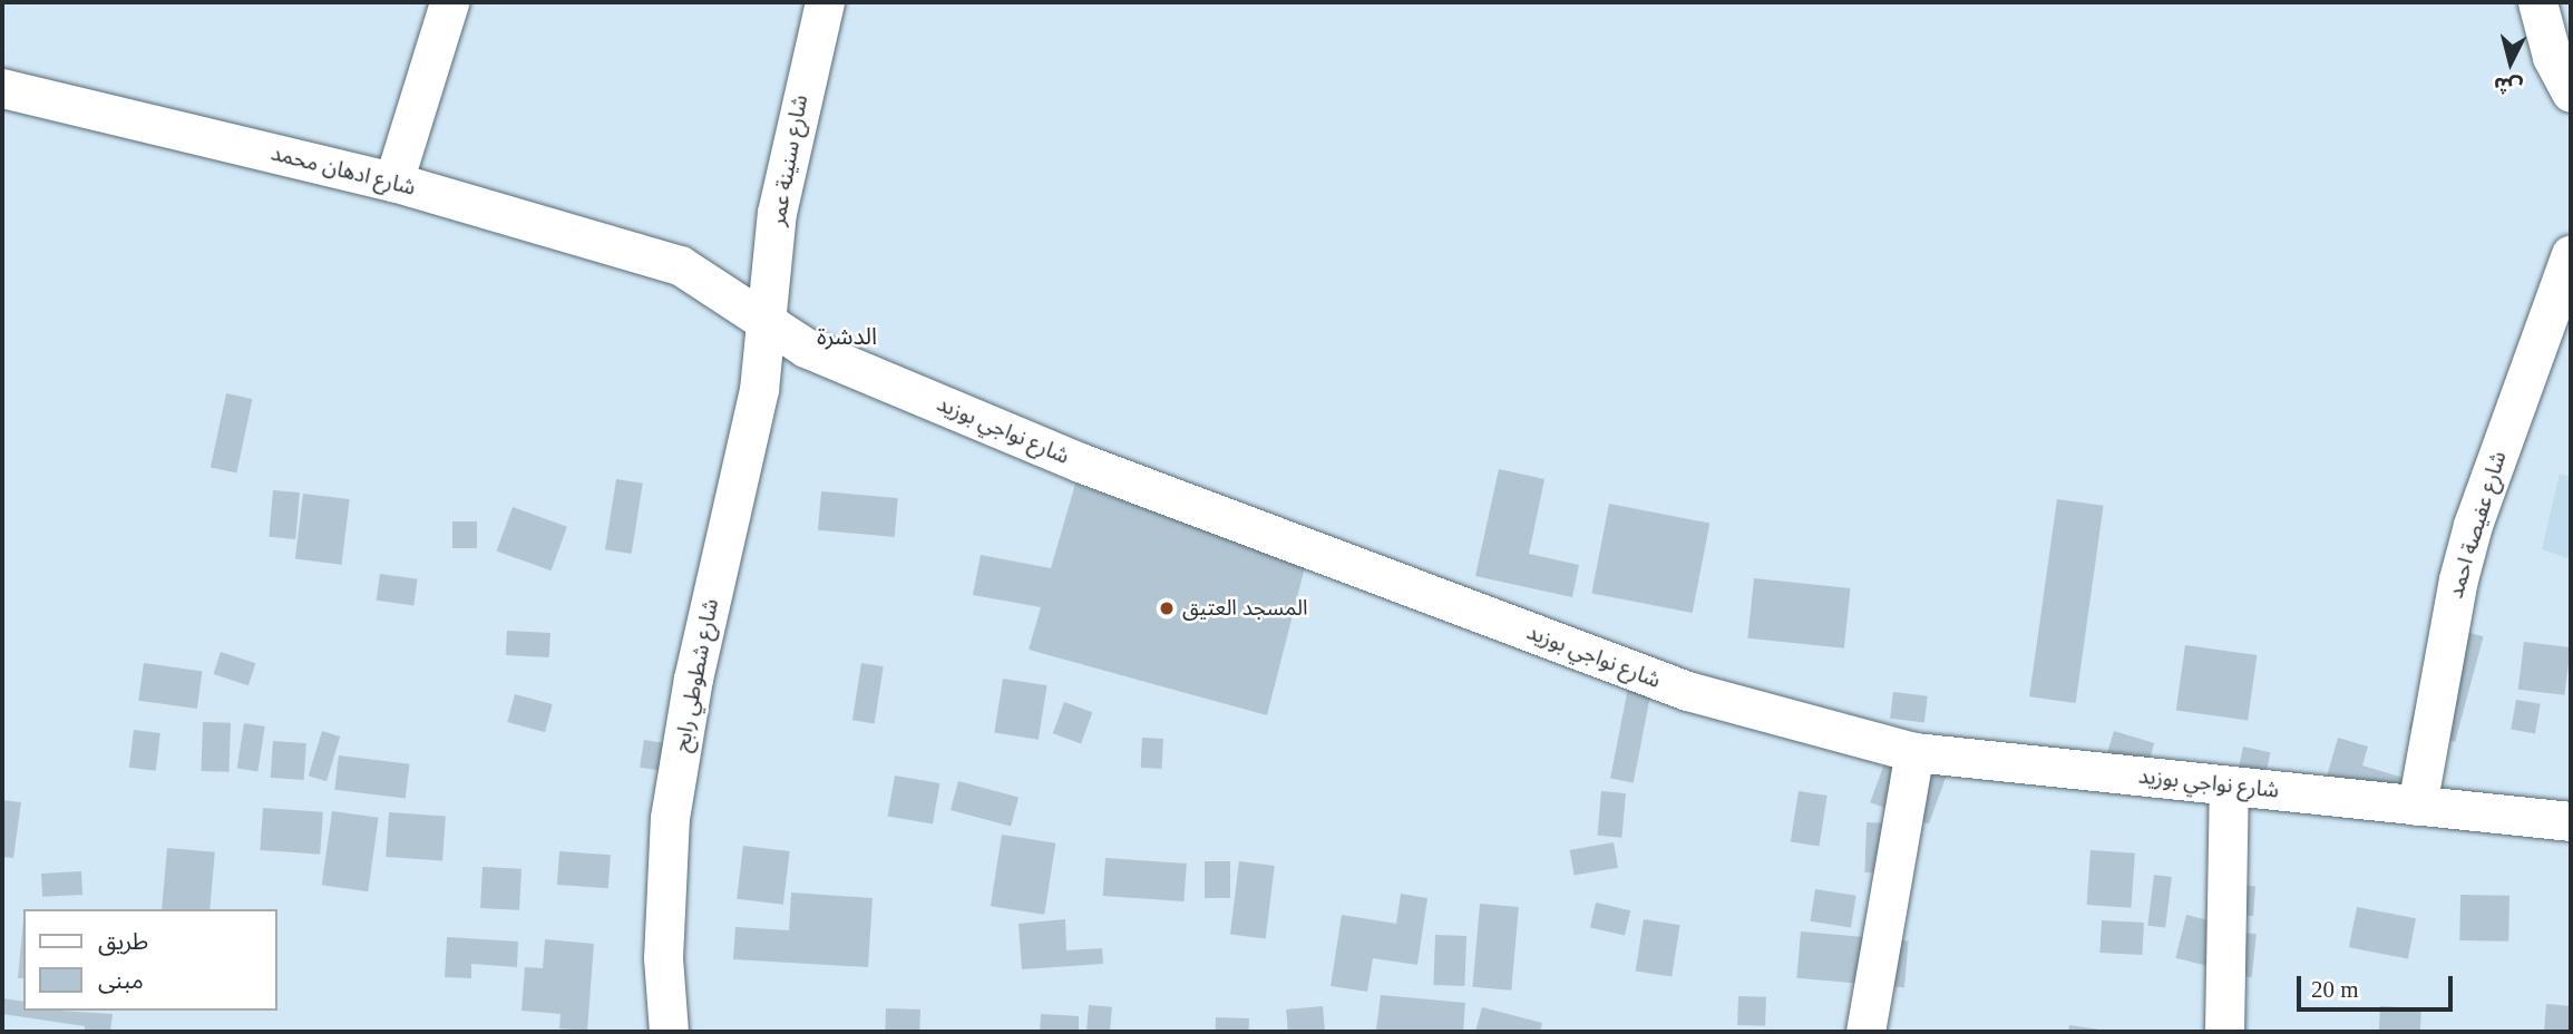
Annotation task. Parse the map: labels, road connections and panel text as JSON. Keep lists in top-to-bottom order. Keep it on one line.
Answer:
{"streets":{"street":["شارع سنينة عمر","شارع ادهان محمد","شارع نواجي بوزيد","شارع عفيصة احمد","شارع شطوطي رابح"]},"crossings":[["شارع سنينة عمر","شارع نواجي بوزيد"],["شارع سنينة عمر","شارع شطوطي رابح"],["شارع ادهان محمد","شارع نواجي بوزيد"],["شارع نواجي بوزيد","شارع عفيصة احمد"],["شارع نواجي بوزيد","شارع شطوطي رابح"]],"districts":["الدشرة"],"places":["المسجد العتيق"],"legend":["طريق","مبنى"],"scale_bar":"20 m","north":"bottom"}
